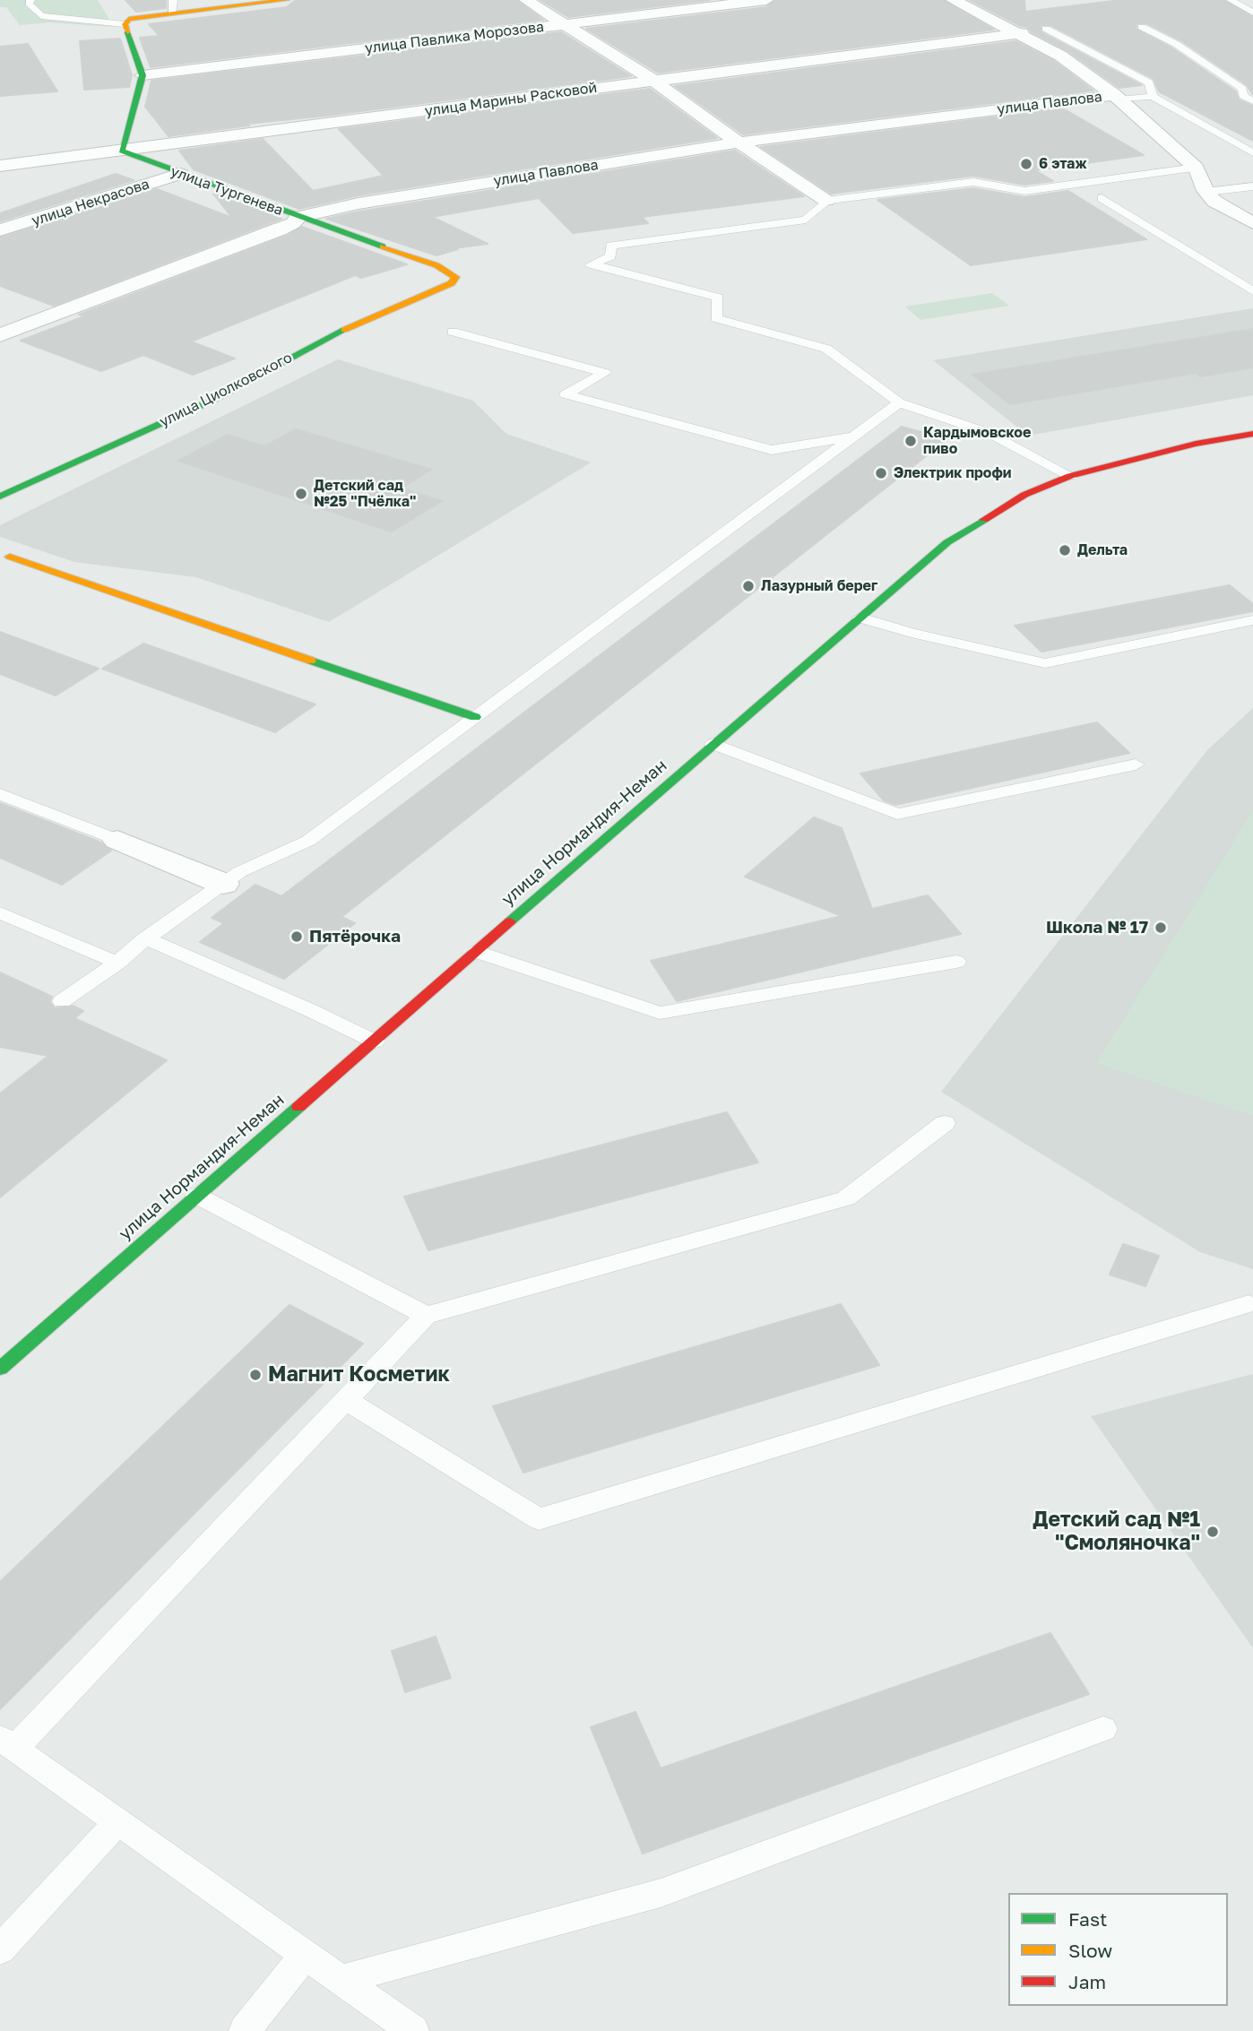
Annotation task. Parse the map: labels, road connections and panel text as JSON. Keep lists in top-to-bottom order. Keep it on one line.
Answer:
{"streets":{"street":["улица Павлика Морозова","улица Марины Расковой","улица Павлова","улица Тургенева","улица Некрасова","улица Циолковского","улица Нормандия-Неман"]},"crossings":[["улица Марины Расковой","улица Тургенева"],["улица Павлова","улица Тургенева"],["улица Тургенева","улица Некрасова"],["улица Тургенева","улица Циолковского"]],"places":["6 этаж","Кардымовское пиво","Электрик профи","Детский сад №25 \"Пчёлка\"","Дельта","Лазурный берег","Школа № 17","Пятёрочка","Магнит Косметик","Детский сад №1 \"Смоляночка\""],"legend":["Fast","Slow","Jam"]}
